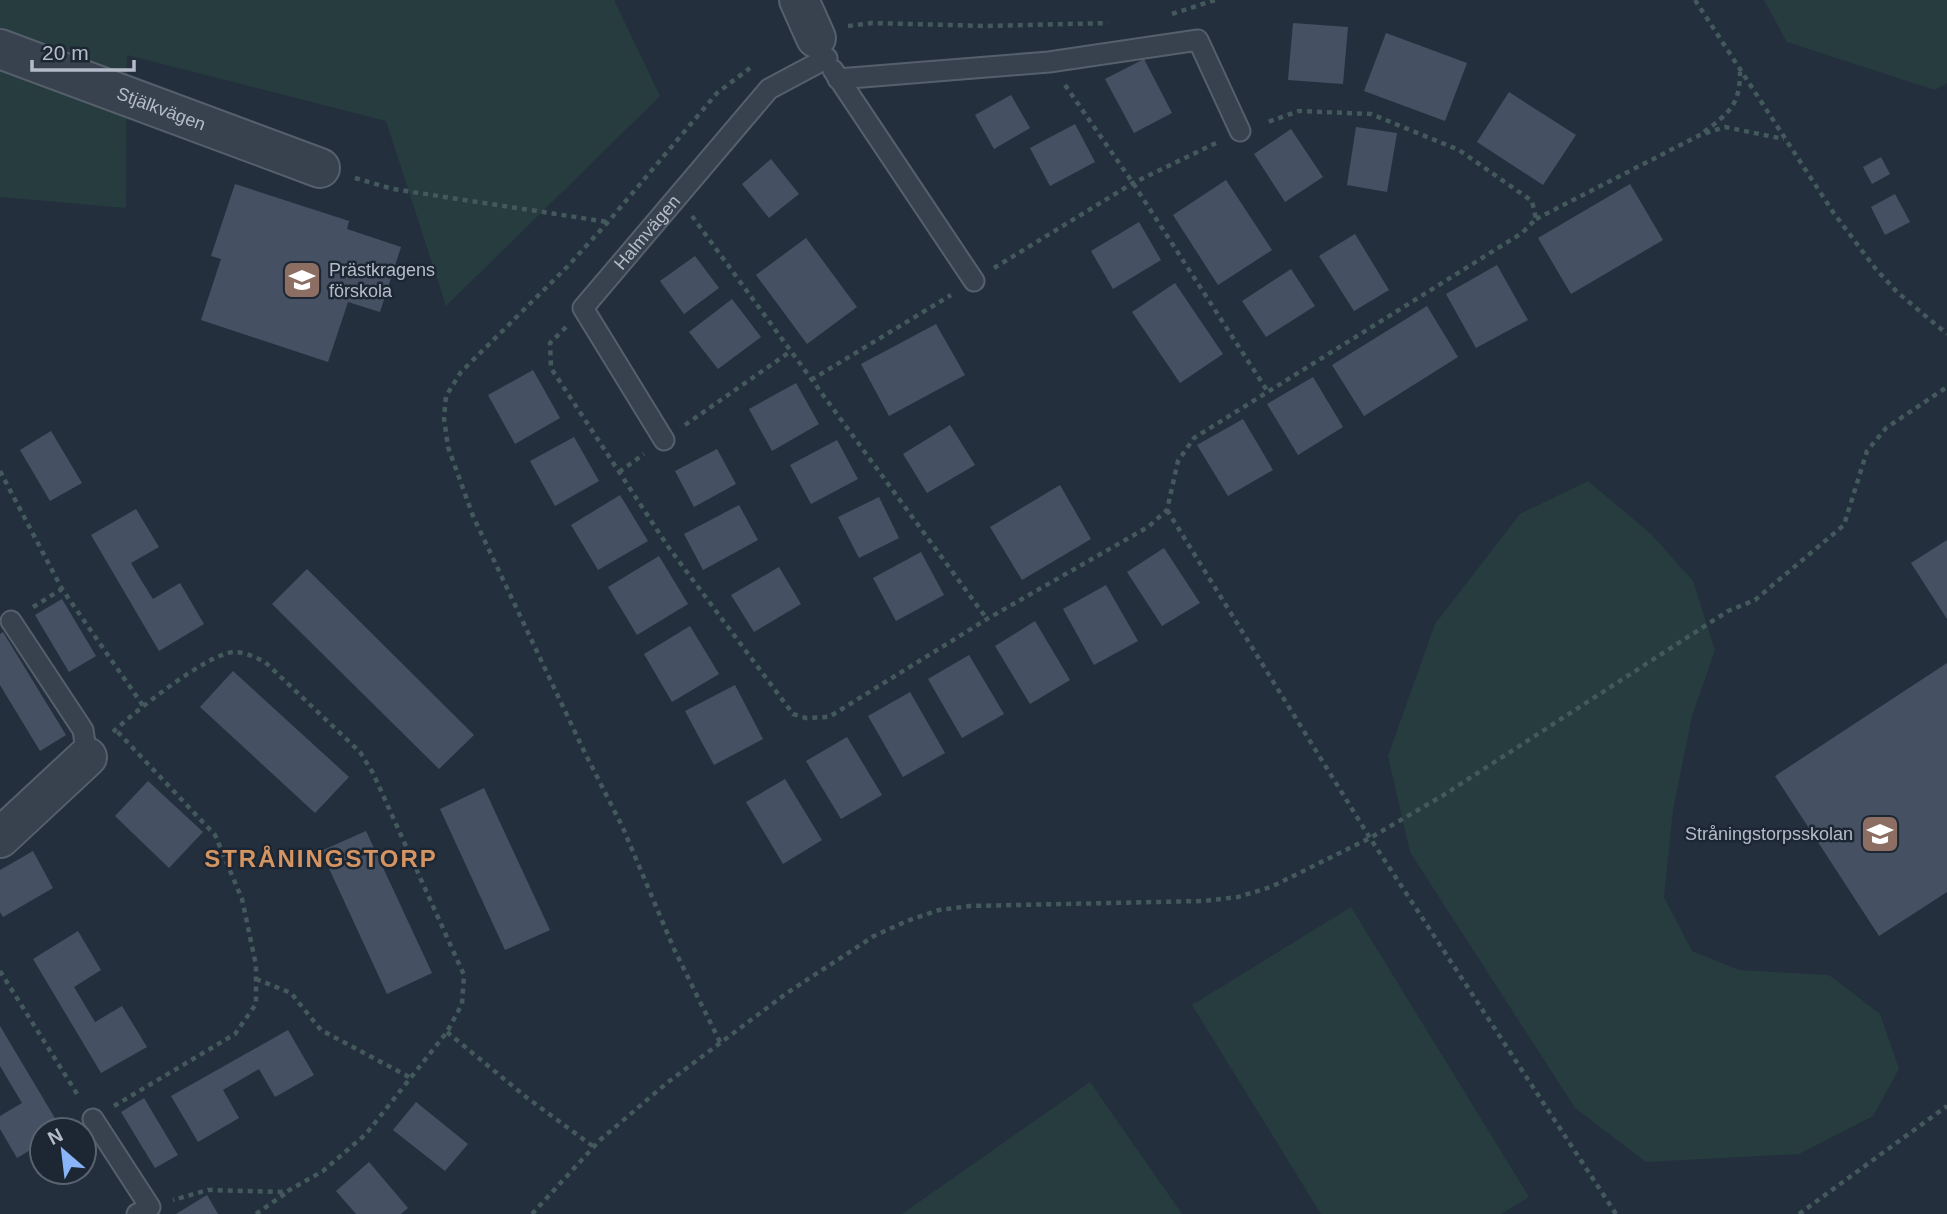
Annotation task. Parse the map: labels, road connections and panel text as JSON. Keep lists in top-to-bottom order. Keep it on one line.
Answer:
{"streets":{"street":["Stjälkvägen"],"lane":["Halmvägen"]},"districts":["STRÅNINGSTORP"],"places":{"school or university":["Prästkragens förskola","Stråningstorpsskolan"]},"scale_bar":"20 m","north":"top left"}
